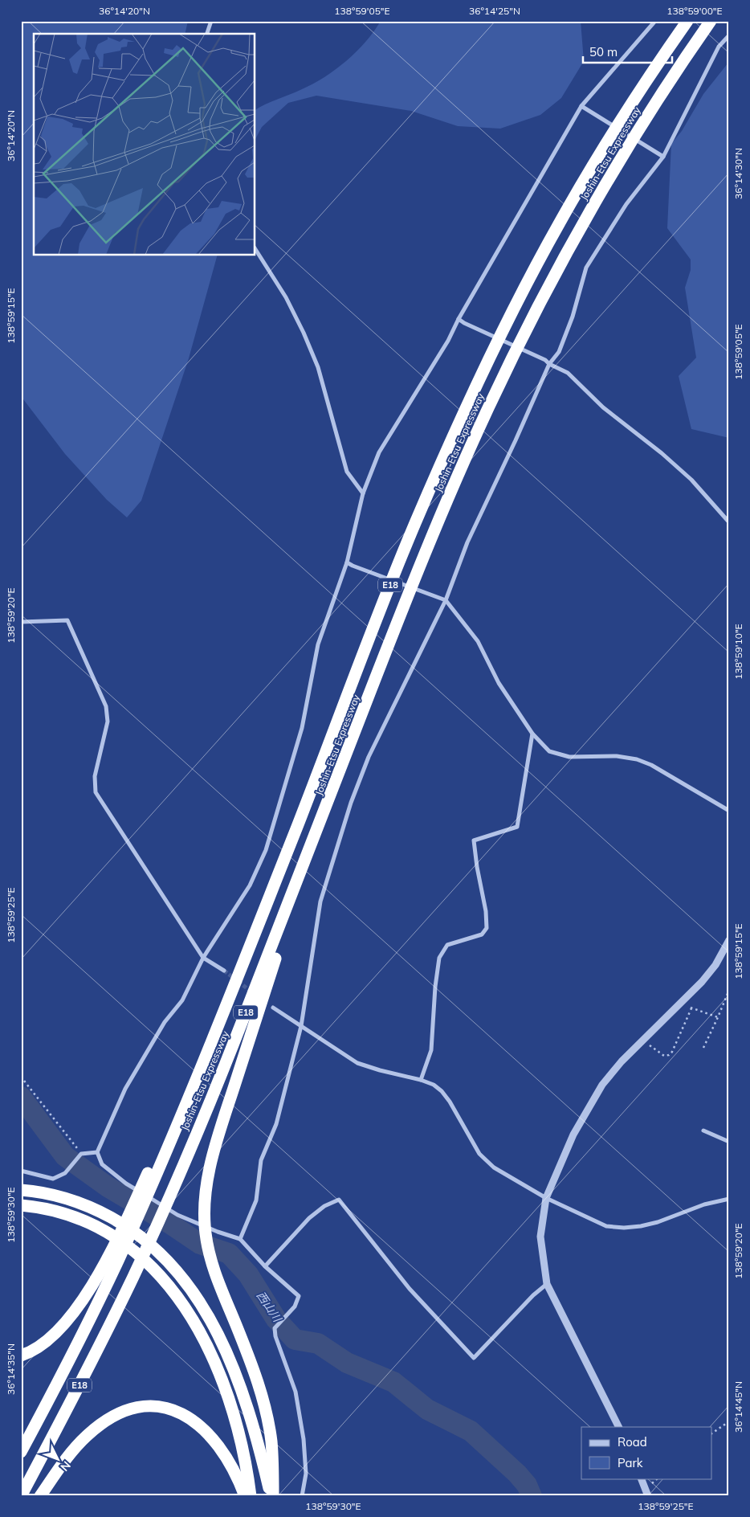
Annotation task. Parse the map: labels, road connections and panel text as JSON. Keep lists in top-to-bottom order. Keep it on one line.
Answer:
{"streets":{"highway":["Joshin-Etsu Expressway","E18"]},"water":["西山川"],"legend":["Road","Park"],"scale_bar":"50 m","north":"bottom right","coordinates":["36°14'20\"N","138°59'05\"E","36°14'25\"N","138°59'00\"E","36°14'30\"N","138°59'15\"E","138°59'20\"E","138°59'10\"E","138°59'25\"E","138°59'30\"E","36°14'35\"N","36°14'45\"N"]}
